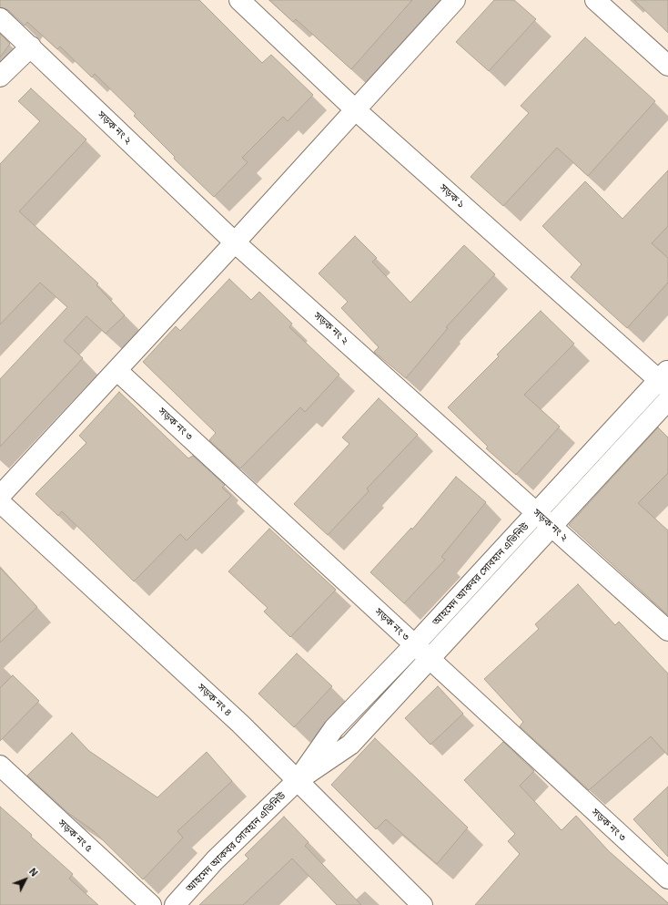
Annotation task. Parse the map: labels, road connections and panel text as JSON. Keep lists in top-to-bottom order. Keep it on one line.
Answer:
{"streets":{"street":["সড়ক নং ২","সড়ক ১","সড়ক নং ৩","আহমেদ আকবর সোবহান এভিনিউ","সড়ক নং ৪","সড়ক নং ৫"]},"crossings":[["সড়ক নং ২","আহমেদ আকবর সোবহান এভিনিউ"],["সড়ক ১","আহমেদ আকবর সোবহান এভিনিউ"],["সড়ক নং ৩","আহমেদ আকবর সোবহান এভিনিউ"],["আহমেদ আকবর সোবহান এভিনিউ","সড়ক নং ৪"]],"north":"top right"}
